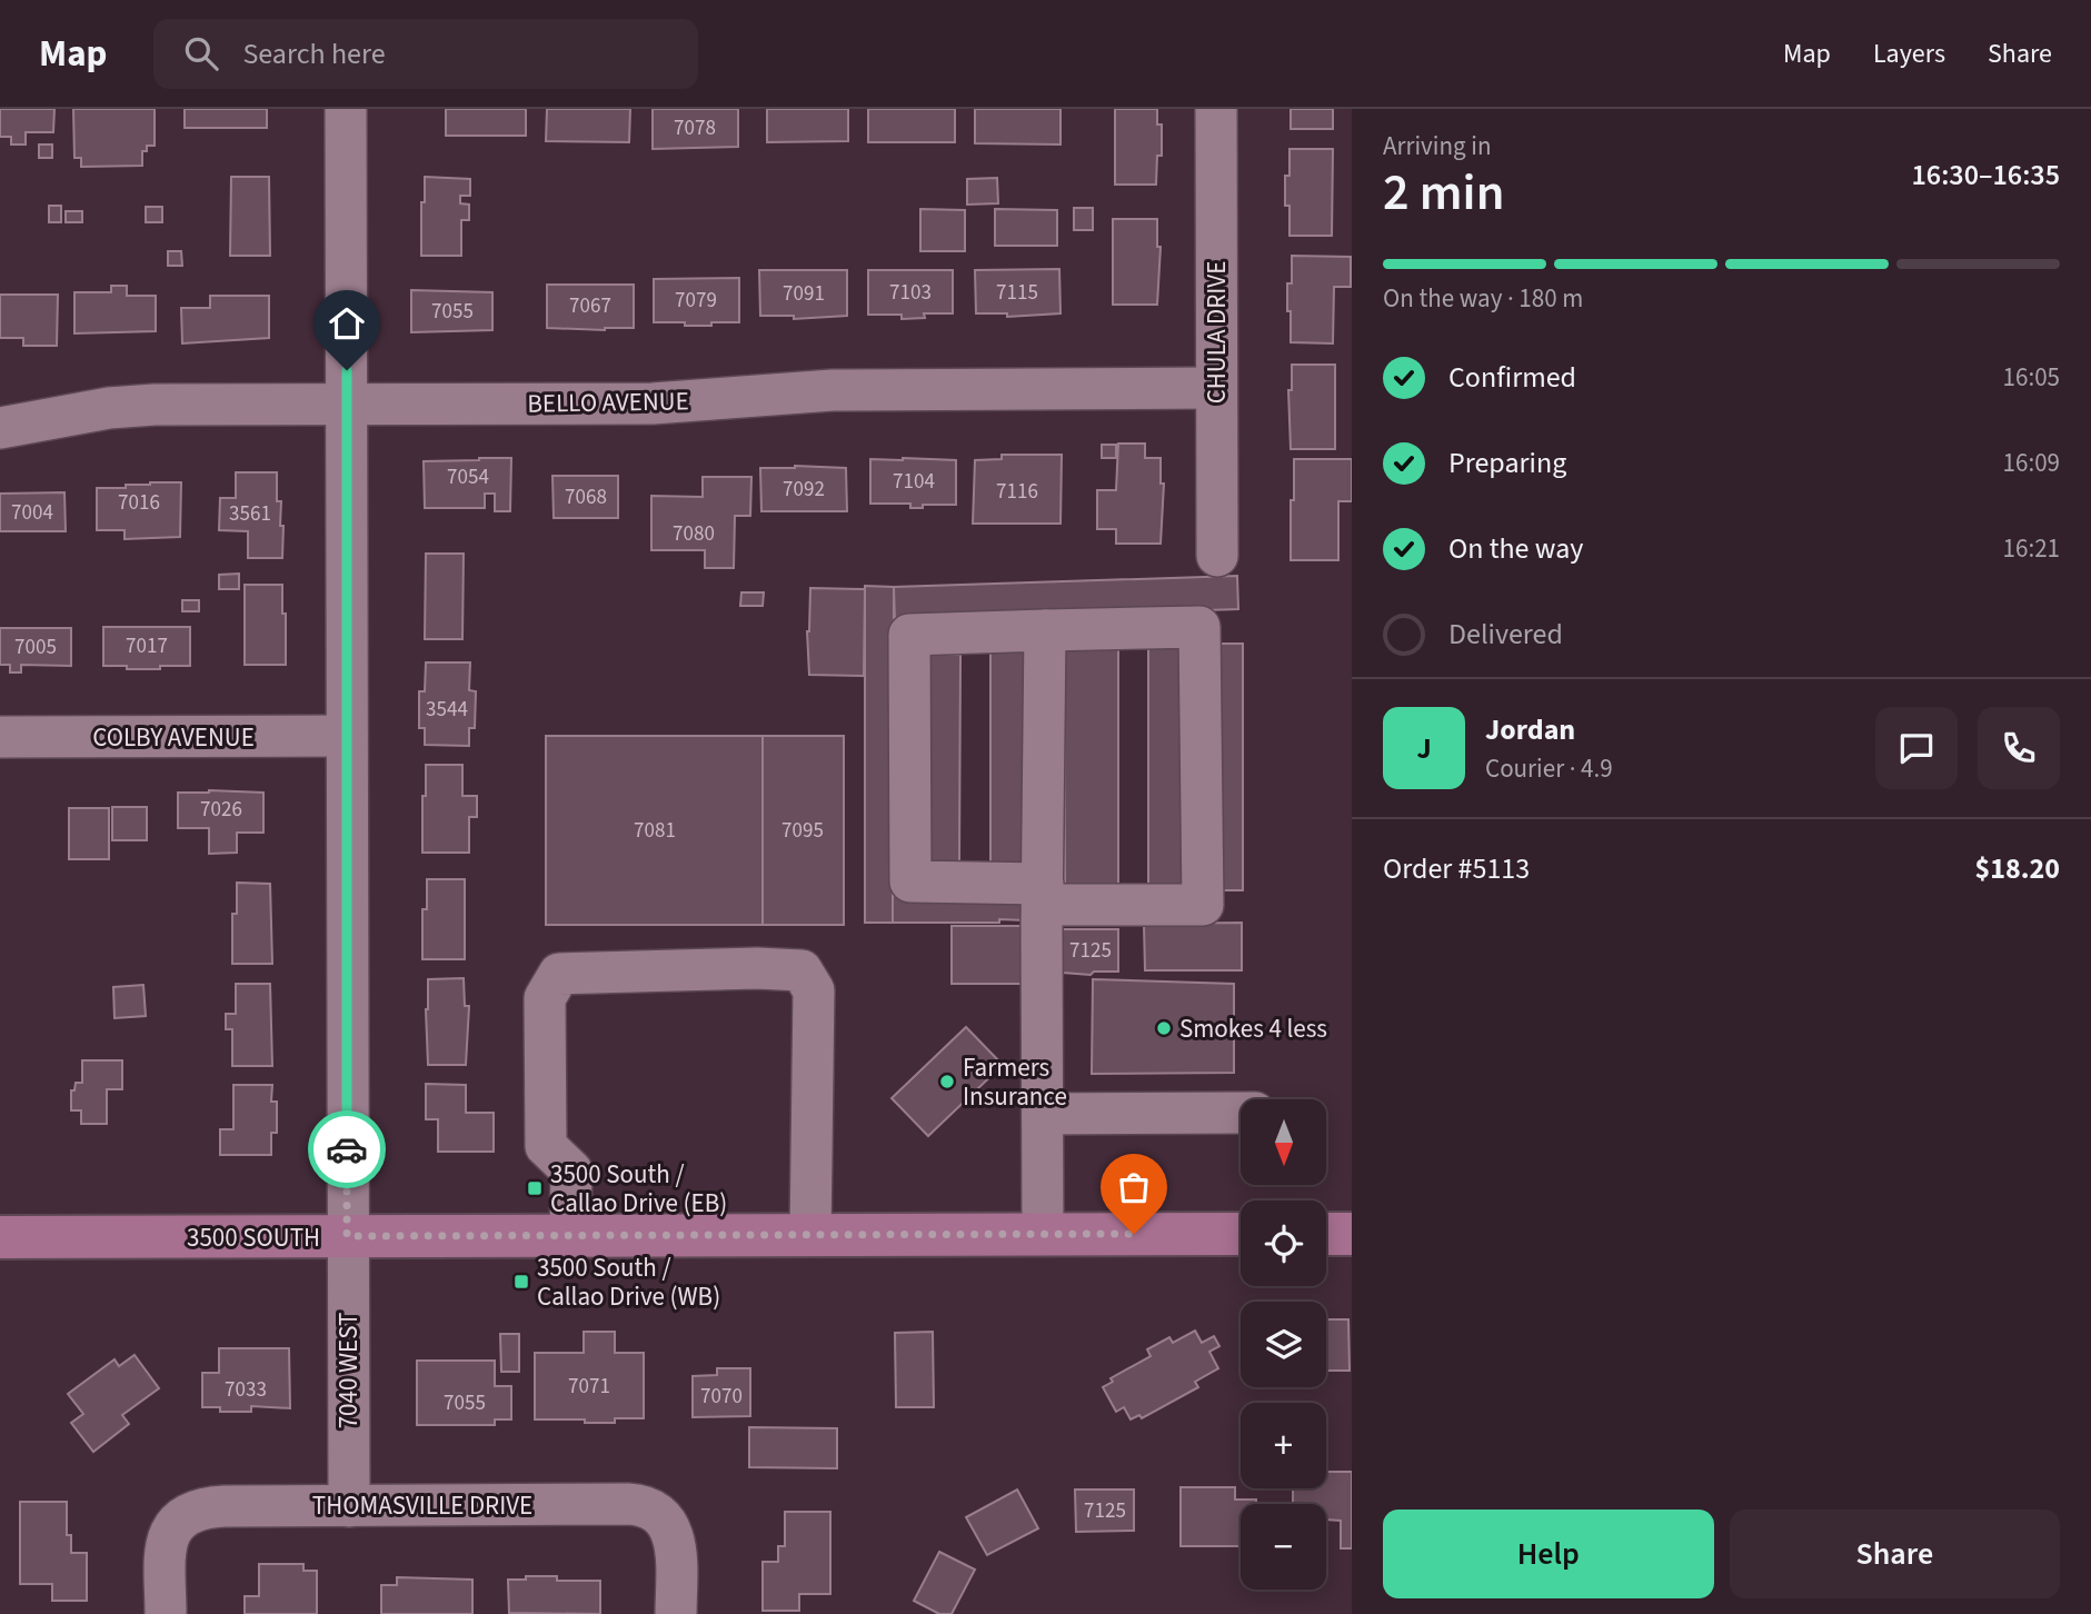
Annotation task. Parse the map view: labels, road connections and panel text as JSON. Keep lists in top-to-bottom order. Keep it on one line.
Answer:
{"streets":{"main road":["3500 SOUTH"],"street":["CHULA DRIVE","BELLO AVENUE","COLBY AVENUE","7040 WEST","THOMASVILLE DRIVE"]},"crossings":[["CHULA DRIVE","BELLO AVENUE"],["BELLO AVENUE","7040 WEST"],["COLBY AVENUE","7040 WEST"],["3500 SOUTH","7040 WEST"],["7040 WEST","THOMASVILLE DRIVE"]],"places":{"other":["Smokes 4 less","Farmers Insurance"],"transit":["3500 South / Callao Drive (EB)","3500 South / Callao Drive (WB)"]},"house_numbers":["7078","7103","7115","7091","7079","7067","7055","7054","7104","7092","7116","7068","7016","7004","3561","7080","7017","7005","3544","7026","7081","7095","7125","7071","7033","7070","7055","7125"],"north":"bottom","page":{"header":"Map","search":"Search here","nav":["Map","Layers","Share"],"heading":["2 min","Arriving in","16:30–16:35"],"panel":["Jordan","Courier · 4.9","Order #5113","$18.20"],"bar":"On the way · 180 m","list":[["Confirmed","16:05"],["Preparing","16:09"],["On the way","16:21"],"Delivered"],"round":"J","map_buttons":["+","−"],"buttons":["Help","Share"]}}
